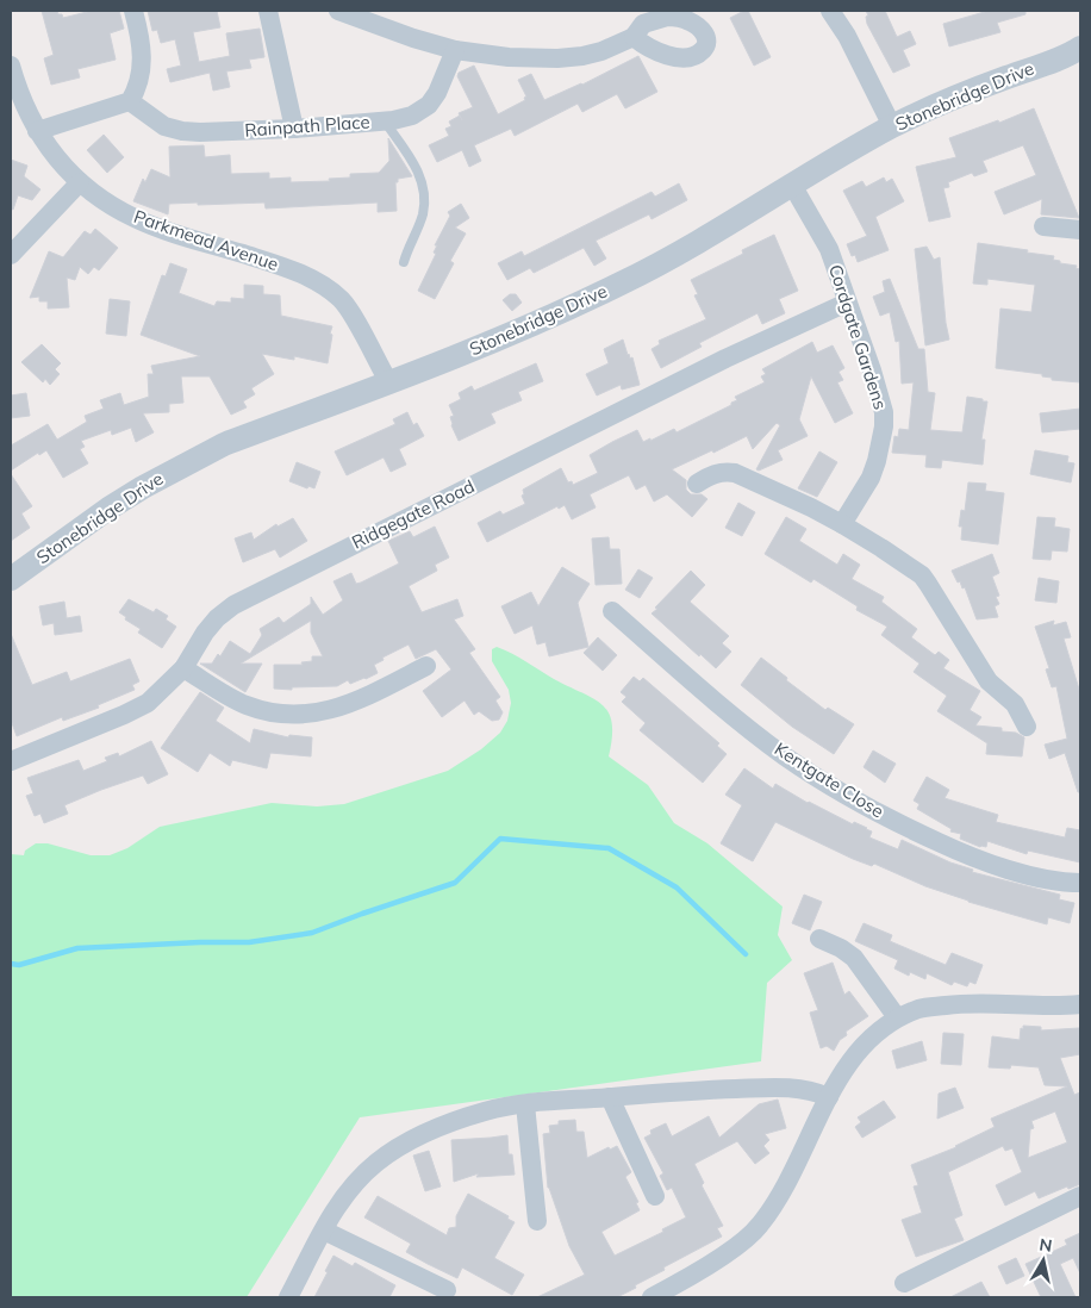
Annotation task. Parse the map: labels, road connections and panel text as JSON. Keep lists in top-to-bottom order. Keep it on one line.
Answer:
{"streets":{"street":["Stonebridge Drive","Rainpath Place","Parkmead Avenue","Cordgate Gardens","Ridgegate Road","Kentgate Close"]},"crossings":[["Stonebridge Drive","Parkmead Avenue"],["Stonebridge Drive","Cordgate Gardens"],["Cordgate Gardens","Ridgegate Road"]],"north":"top"}
